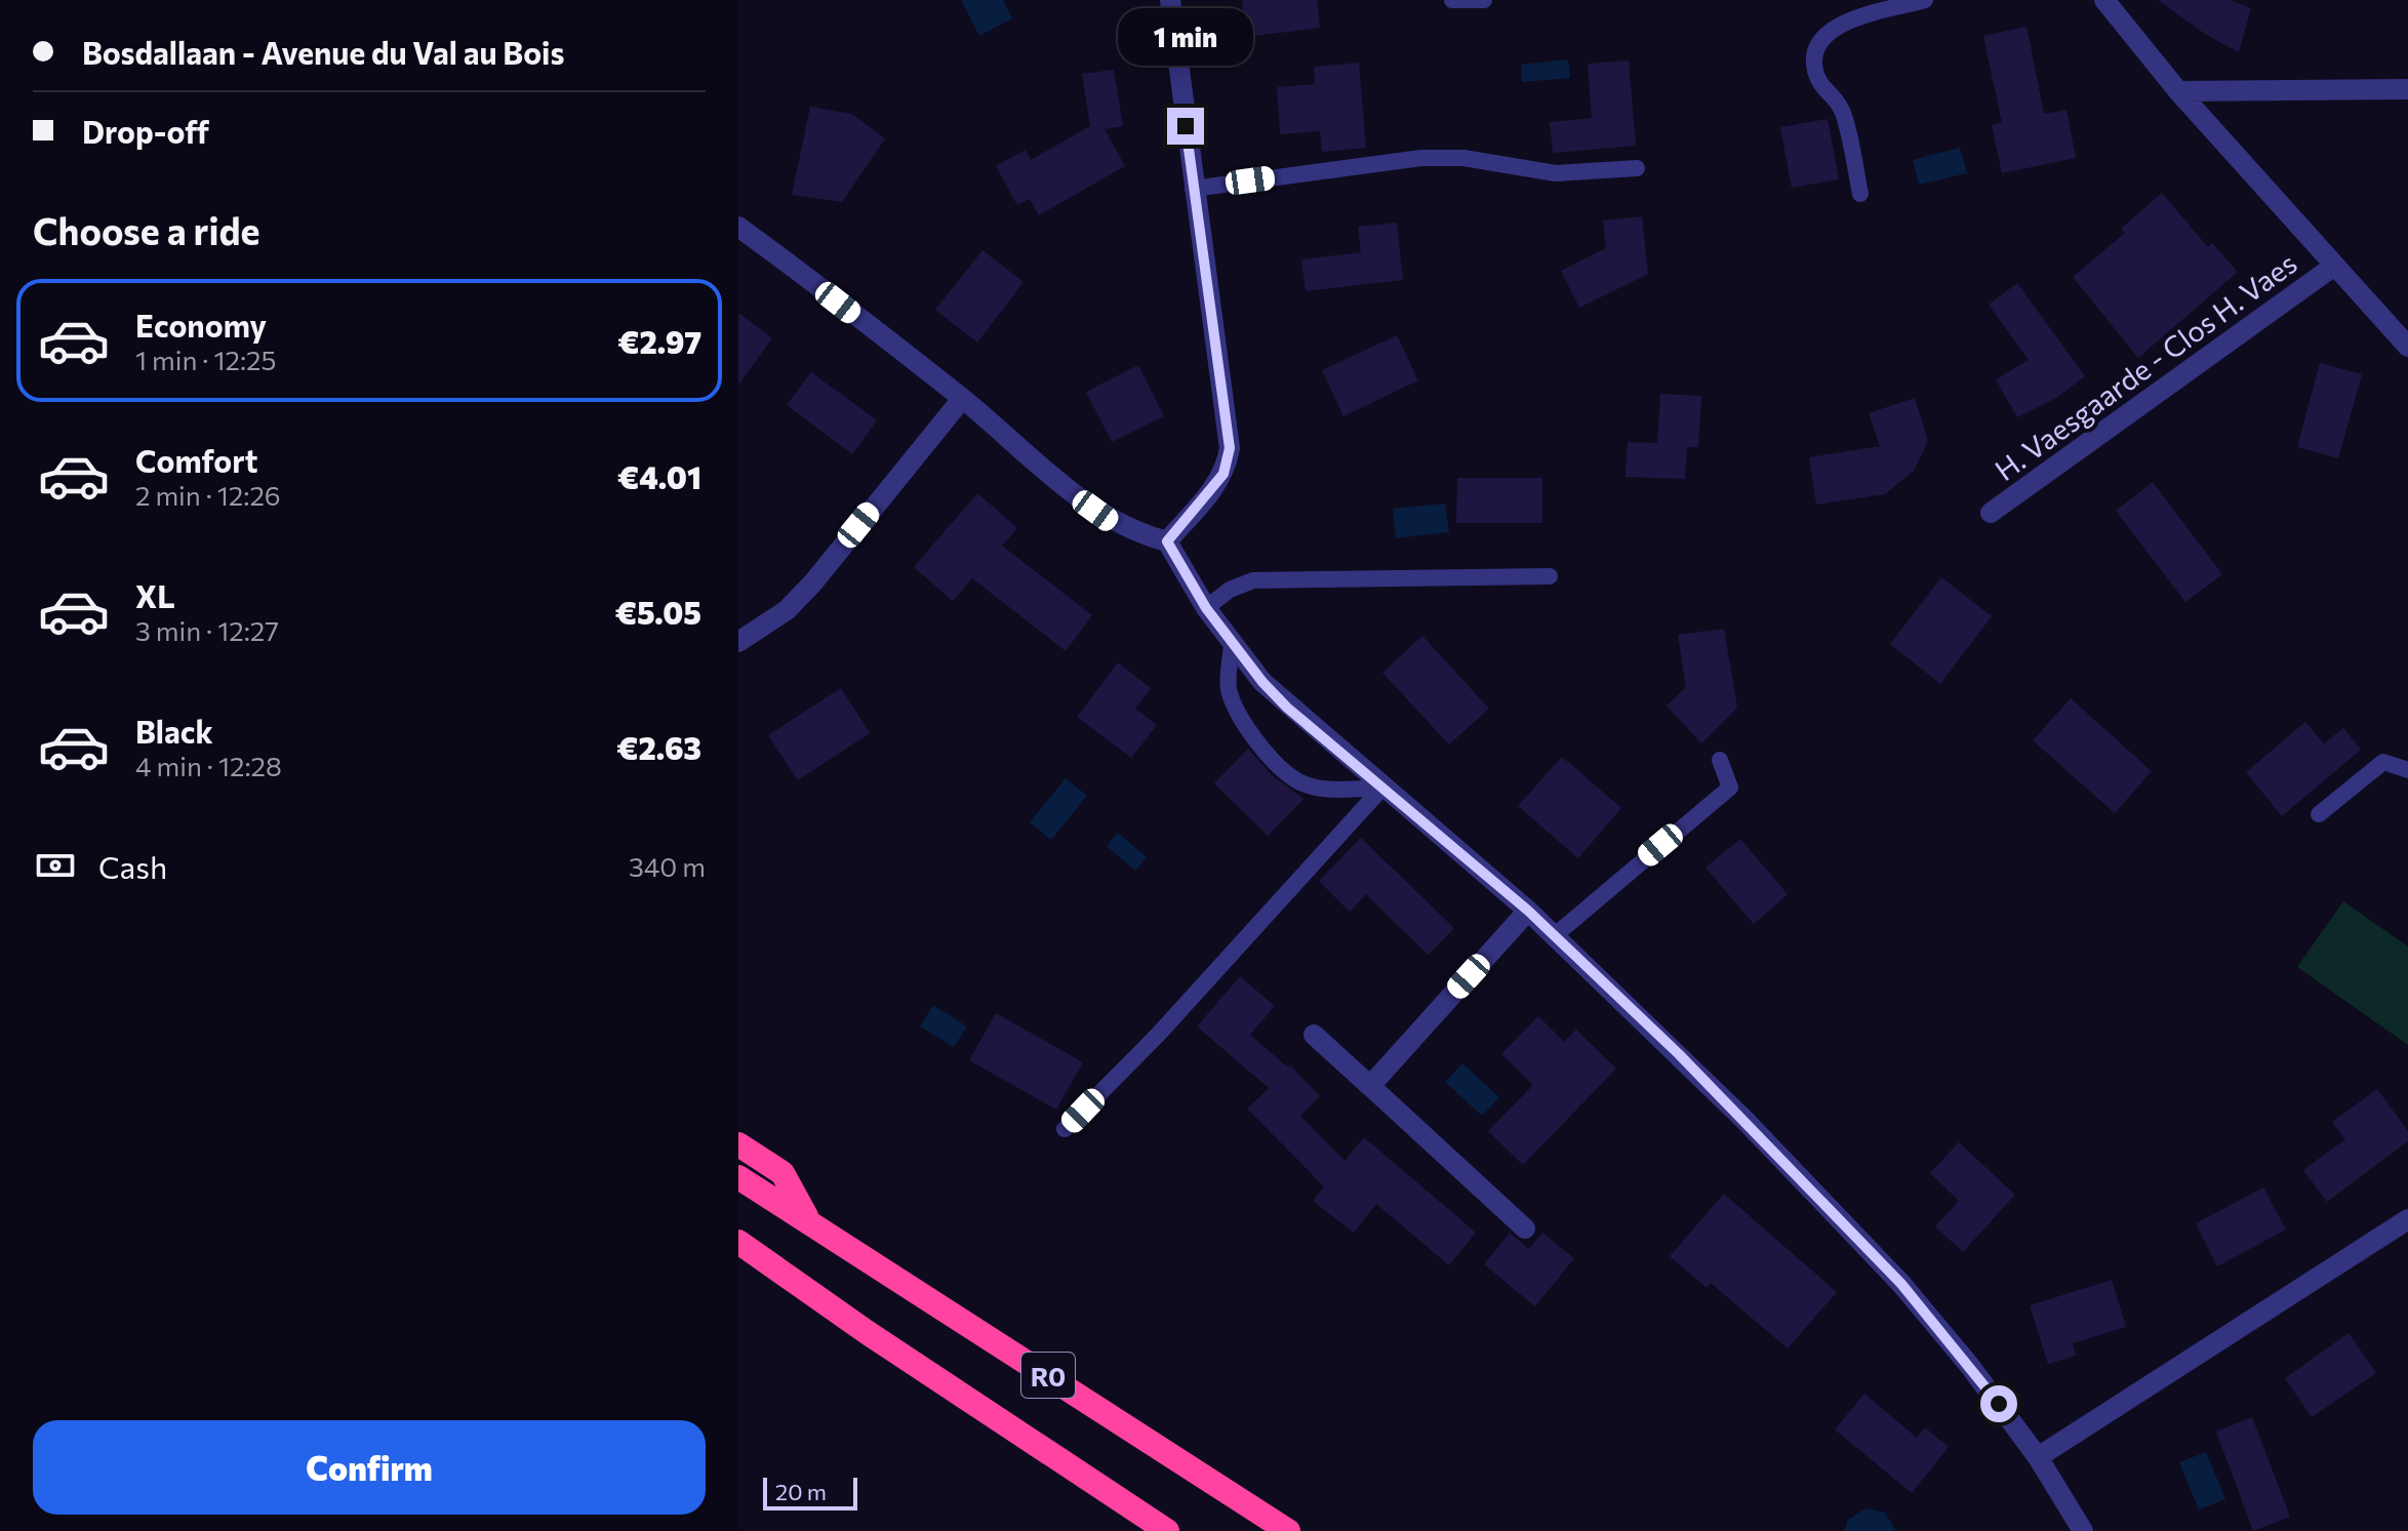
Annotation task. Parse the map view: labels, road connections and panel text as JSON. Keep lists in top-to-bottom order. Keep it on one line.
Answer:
{"streets":{"highway":["R0"],"street":["H. Vaesgaarde - Clos H. Vaes"]},"scale_bar":"20 m","page":{"banner":["Bosdallaan - Avenue du Val au Bois","Drop-off"],"bubble":"1 min","heading":"Choose a ride","list":[{"name":"Economy","note":"1 min · 12:25","value":"€2.97"},{"name":"Comfort","note":"2 min · 12:26","value":"€4.01"},{"name":"XL","note":"3 min · 12:27","value":"€5.05"},{"name":"Black","note":"4 min · 12:28","value":"€2.63"}],"pay":["Cash","340 m"],"buttons":"Confirm","scale":"20 m"}}
